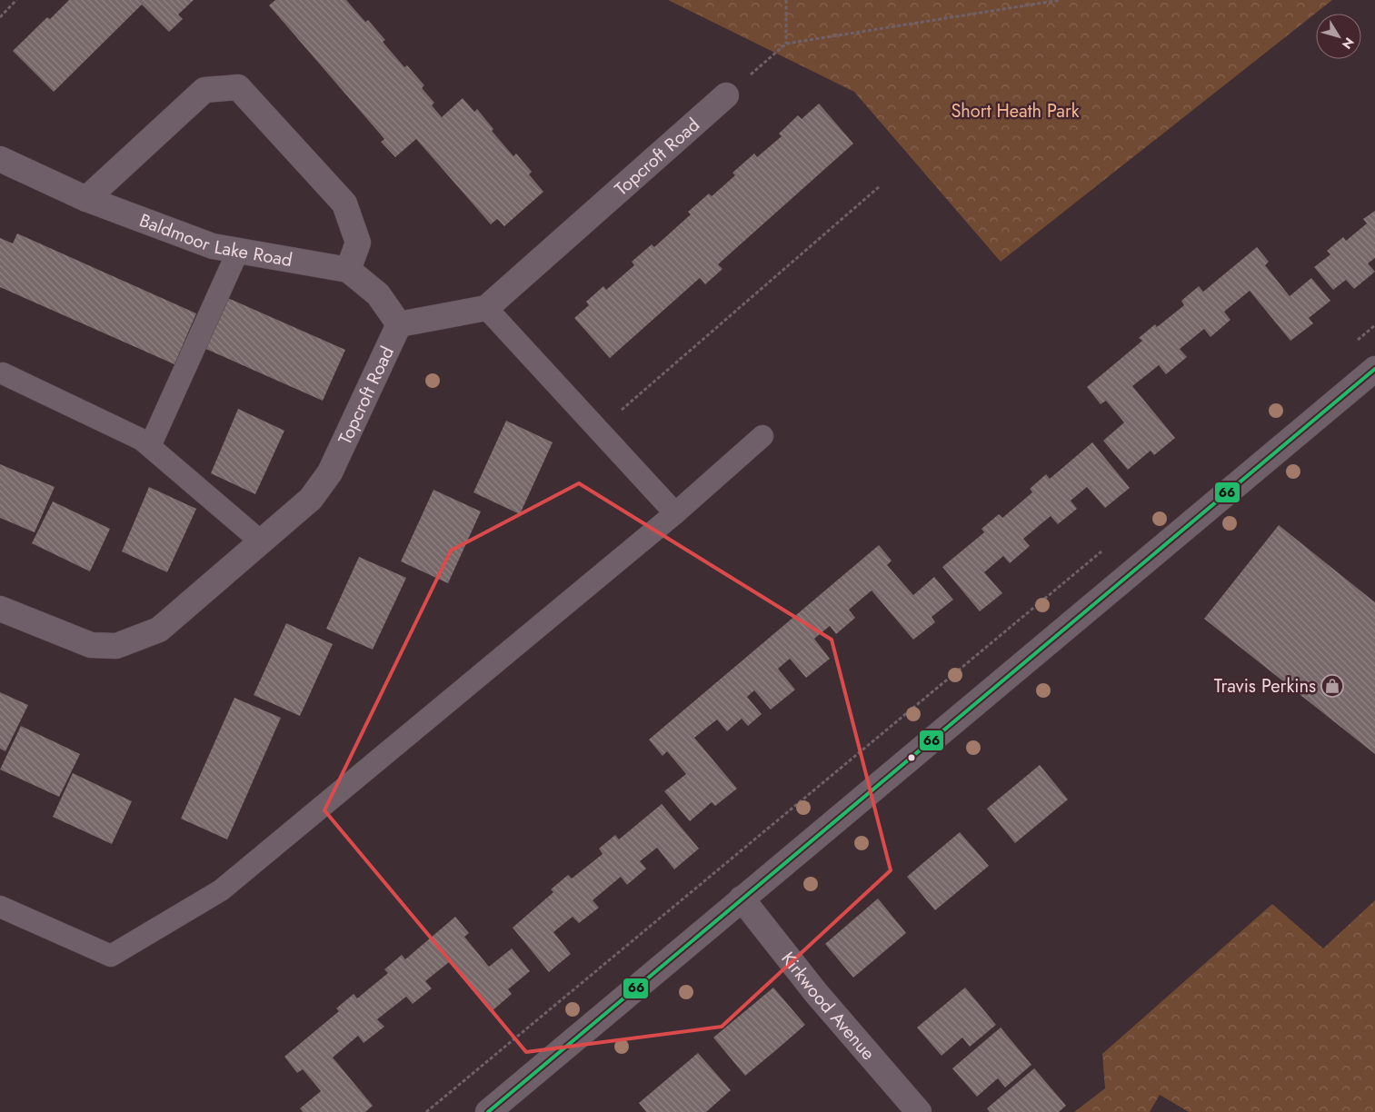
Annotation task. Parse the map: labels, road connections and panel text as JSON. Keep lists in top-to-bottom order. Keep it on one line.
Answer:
{"streets":{"street":["Topcroft Road","Baldmoor Lake Road","Kirkwood Avenue"]},"crossings":[["Topcroft Road","Baldmoor Lake Road"]],"parks":["Short Heath Park"],"places":{"shop":["Travis Perkins"]},"lines":["transit line 66"],"north":"bottom right"}
